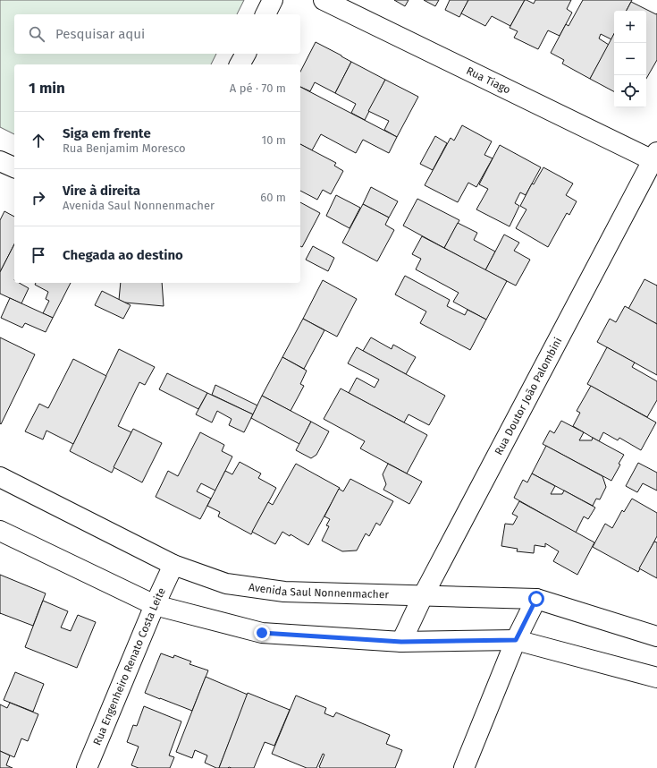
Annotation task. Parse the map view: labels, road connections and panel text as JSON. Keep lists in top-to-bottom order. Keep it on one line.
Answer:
{"streets":{"street":["Rua Tiago","Rua Doutor João Palombini","Avenida Saul Nonnenmacher","Rua Engenheiro Renato Costa Leite"]},"crossings":[["Rua Tiago","Rua Doutor João Palombini"],["Rua Doutor João Palombini","Avenida Saul Nonnenmacher"],["Avenida Saul Nonnenmacher","Rua Engenheiro Renato Costa Leite"]],"page":{"map_buttons":["+","−"],"search":"Pesquisar aqui","heading":["1 min","A pé · 70 m"],"list":[["Siga em frente","Rua Benjamim Moresco","10 m"],["Vire à direita","Avenida Saul Nonnenmacher","60 m"],"Chegada ao destino"]}}
